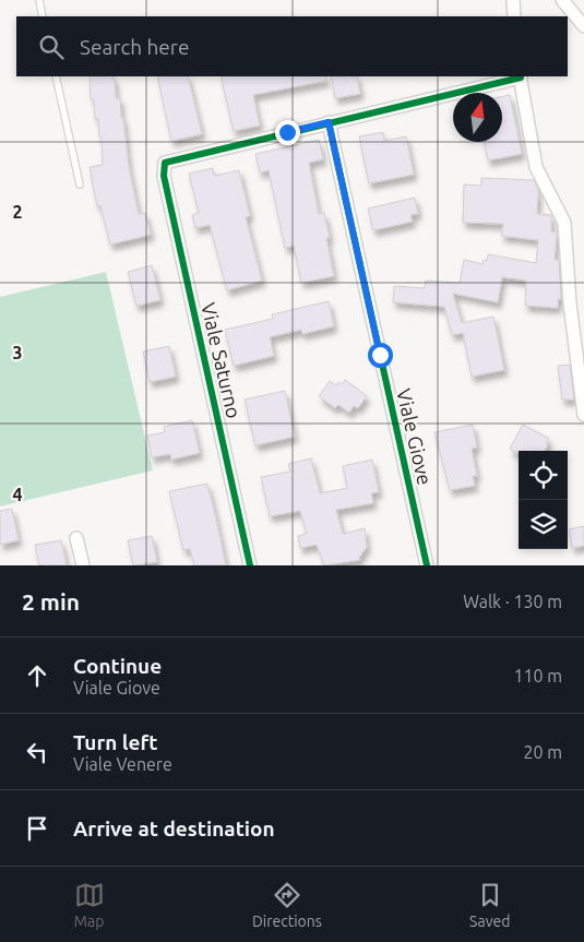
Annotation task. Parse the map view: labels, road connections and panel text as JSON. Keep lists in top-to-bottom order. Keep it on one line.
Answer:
{"streets":{"street":["Viale Saturno","Viale Giove"]},"crossings":[["Viale Saturno","Viale Giove"]],"north":"top","page":{"search":"Search here","heading":["2 min","Walk · 130 m"],"list":[["Continue","Viale Giove","110 m"],["Turn left","Viale Venere","20 m"],"Arrive at destination"],"nav":["Map","Directions","Saved"]},"grid":{"rows":["2","3","4"]}}
